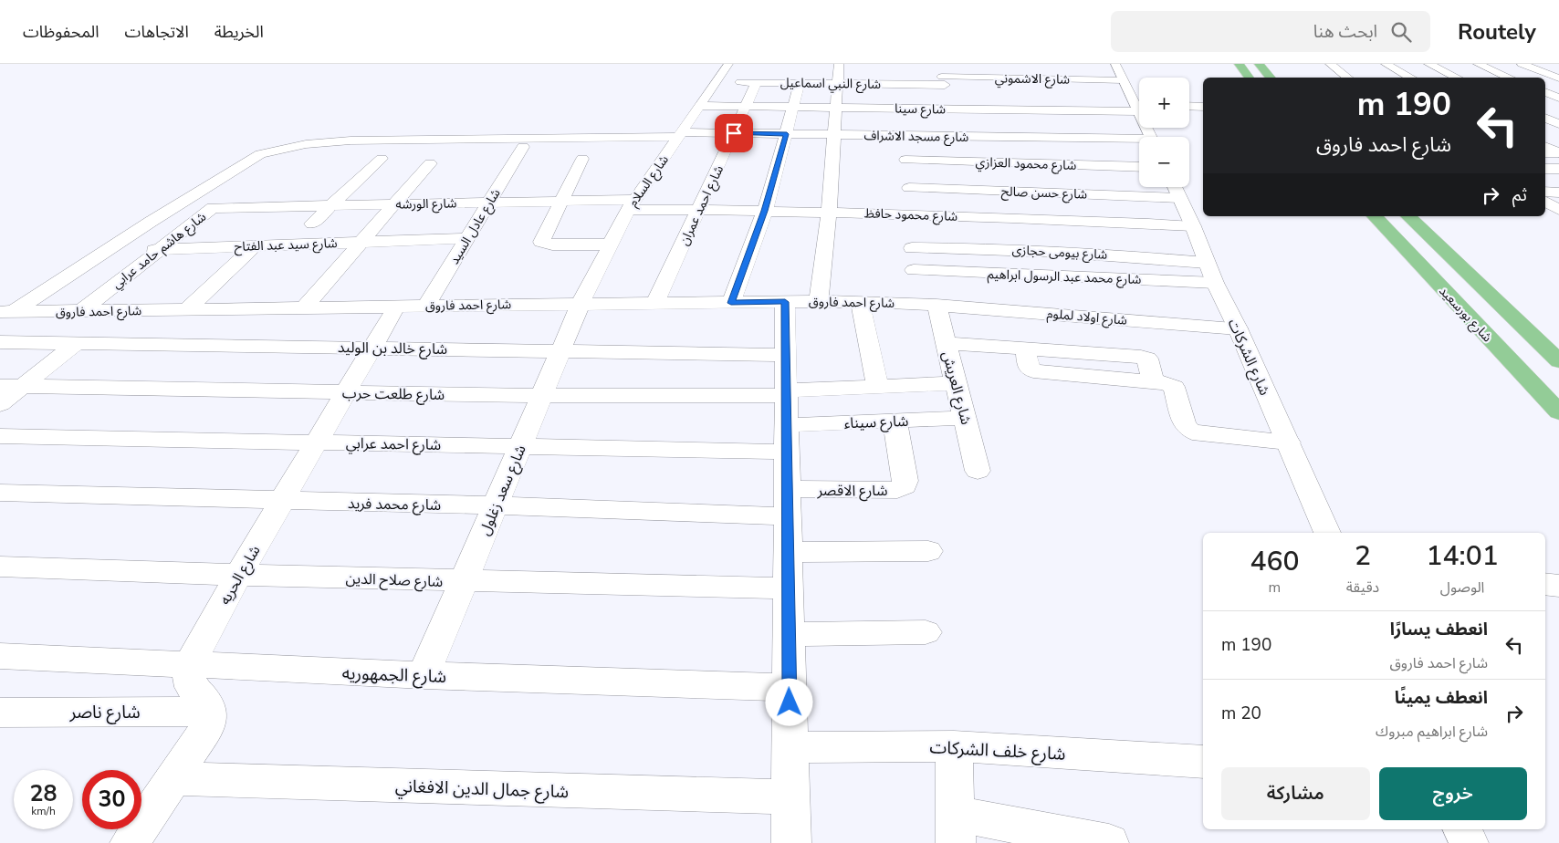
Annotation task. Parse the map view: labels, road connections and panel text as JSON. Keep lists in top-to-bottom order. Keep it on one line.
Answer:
{"streets":{"main road":["شارع بورسعيد"],"street":["شارع الاشموني","شارع النبي اسماعيل","شارع سينا","شارع مسجد الاشراف","شارع محمود العزازي","شارع السلام","شارع حسن صالح","شارع الورشه","شارع احمد عمران","شارع محمود حافظ","شارع عادل السيد","شارع سيد عبد الفتاح","شارع هاشم حامد عرابي","شارع بيومى حجازى","شارع محمد عبد الرسول ابراهيم","شارع احمد فاروق","شارع اولاد لملوم","شارع خالد بن الوليد","شارع الشركات","شارع العريش","شارع طلعت حرب","شارع سيناء","شارع احمد عرابي","شارع سعد زغلول","شارع الاقصر","شارع محمد فريد","شارع الحريه","شارع صلاح الدين","شارع الجمهوريه","شارع ناصر","شارع خلف الشركات","شارع جمال الدين الافغاني"]},"crossings":[["شارع الاشموني","شارع النبي اسماعيل"],["شارع النبي اسماعيل","شارع سينا"],["شارع النبي اسماعيل","شارع السلام"],["شارع النبي اسماعيل","شارع احمد عمران"],["شارع سينا","شارع السلام"],["شارع سينا","شارع احمد عمران"],["شارع مسجد الاشراف","شارع السلام"],["شارع مسجد الاشراف","شارع احمد عمران"],["شارع مسجد الاشراف","شارع سيد عبد الفتاح"],["شارع مسجد الاشراف","شارع احمد فاروق"],["شارع السلام","شارع الورشه"],["شارع السلام","شارع محمود حافظ"],["شارع السلام","شارع احمد فاروق"],["شارع السلام","شارع سعد زغلول"],["شارع حسن صالح","شارع الشركات"],["شارع الورشه","شارع محمود حافظ"],["شارع الورشه","شارع عادل السيد"],["شارع الورشه","شارع هاشم حامد عرابي"],["شارع احمد عمران","شارع محمود حافظ"],["شارع احمد عمران","شارع احمد فاروق"],["شارع محمود حافظ","شارع الشركات"],["شارع عادل السيد","شارع سيد عبد الفتاح"],["شارع عادل السيد","شارع احمد فاروق"],["شارع سيد عبد الفتاح","شارع هاشم حامد عرابي"],["شارع هاشم حامد عرابي","شارع احمد فاروق"],["شارع بيومى حجازى","شارع الشركات"],["شارع محمد عبد الرسول ابراهيم","شارع الشركات"],["شارع احمد فاروق","شارع اولاد لملوم"],["شارع احمد فاروق","شارع العريش"],["شارع احمد فاروق","شارع سعد زغلول"],["شارع احمد فاروق","شارع الحريه"],["شارع اولاد لملوم","شارع الشركات"],["شارع اولاد لملوم","شارع العريش"],["شارع خالد بن الوليد","شارع سعد زغلول"],["شارع خالد بن الوليد","شارع الحريه"],["شارع العريش","شارع طلعت حرب"],["شارع العريش","شارع سيناء"],["شارع طلعت حرب","شارع سعد زغلول"],["شارع طلعت حرب","شارع الحريه"],["شارع سيناء","شارع احمد عرابي"],["شارع سيناء","شارع الاقصر"],["شارع احمد عرابي","شارع سعد زغلول"],["شارع احمد عرابي","شارع الحريه"],["شارع سعد زغلول","شارع محمد فريد"],["شارع سعد زغلول","شارع صلاح الدين"],["شارع سعد زغلول","شارع الجمهوريه"],["شارع الاقصر","شارع محمد فريد"],["شارع محمد فريد","شارع الحريه"],["شارع الحريه","شارع صلاح الدين"],["شارع الحريه","شارع الجمهوريه"],["شارع الحريه","شارع ناصر"]],"page":{"header":"Routely","search":"ابحث هنا","nav":["الخريطة","الاتجاهات","المحفوظات"],"map_buttons":["+","−"],"turn":["190 m","شارع احمد فاروق"],"then":"ثم","eta":["14:01","الوصول","2","دقيقة","460","m"],"list":[{"name":"انعطف يسارًا","note":"شارع احمد فاروق","value":"190 m"},{"name":"انعطف يمينًا","note":"شارع ابراهيم مبروك","value":"20 m"}],"buttons":["خروج","مشاركة"],"speed":"28 km/h","limit":"30"}}
